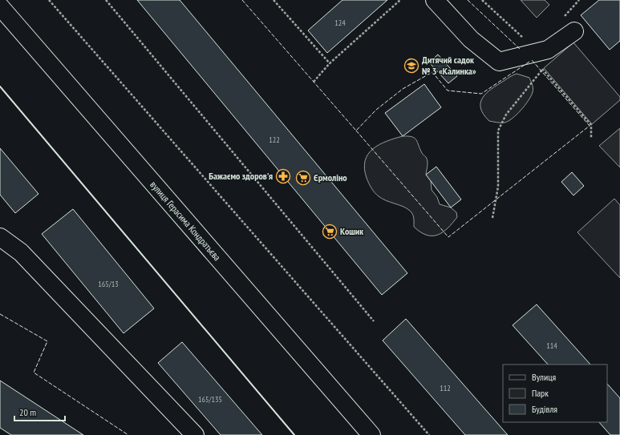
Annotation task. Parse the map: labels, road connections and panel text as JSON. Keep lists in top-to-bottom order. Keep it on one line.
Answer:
{"streets":{"main road":["вулиця Герасима Кондратьєва"]},"places":{"school or university":["Дитячий садок № 3 «Калинка»"],"pharmacy":["Бажаємо здоров'я"],"supermarket":["Єрмоліно","Кошик"]},"house_numbers":["124","122","165/13","114","112","165/135"],"legend":["Вулиця","Парк","Будівля"],"scale_bar":"20 m"}
